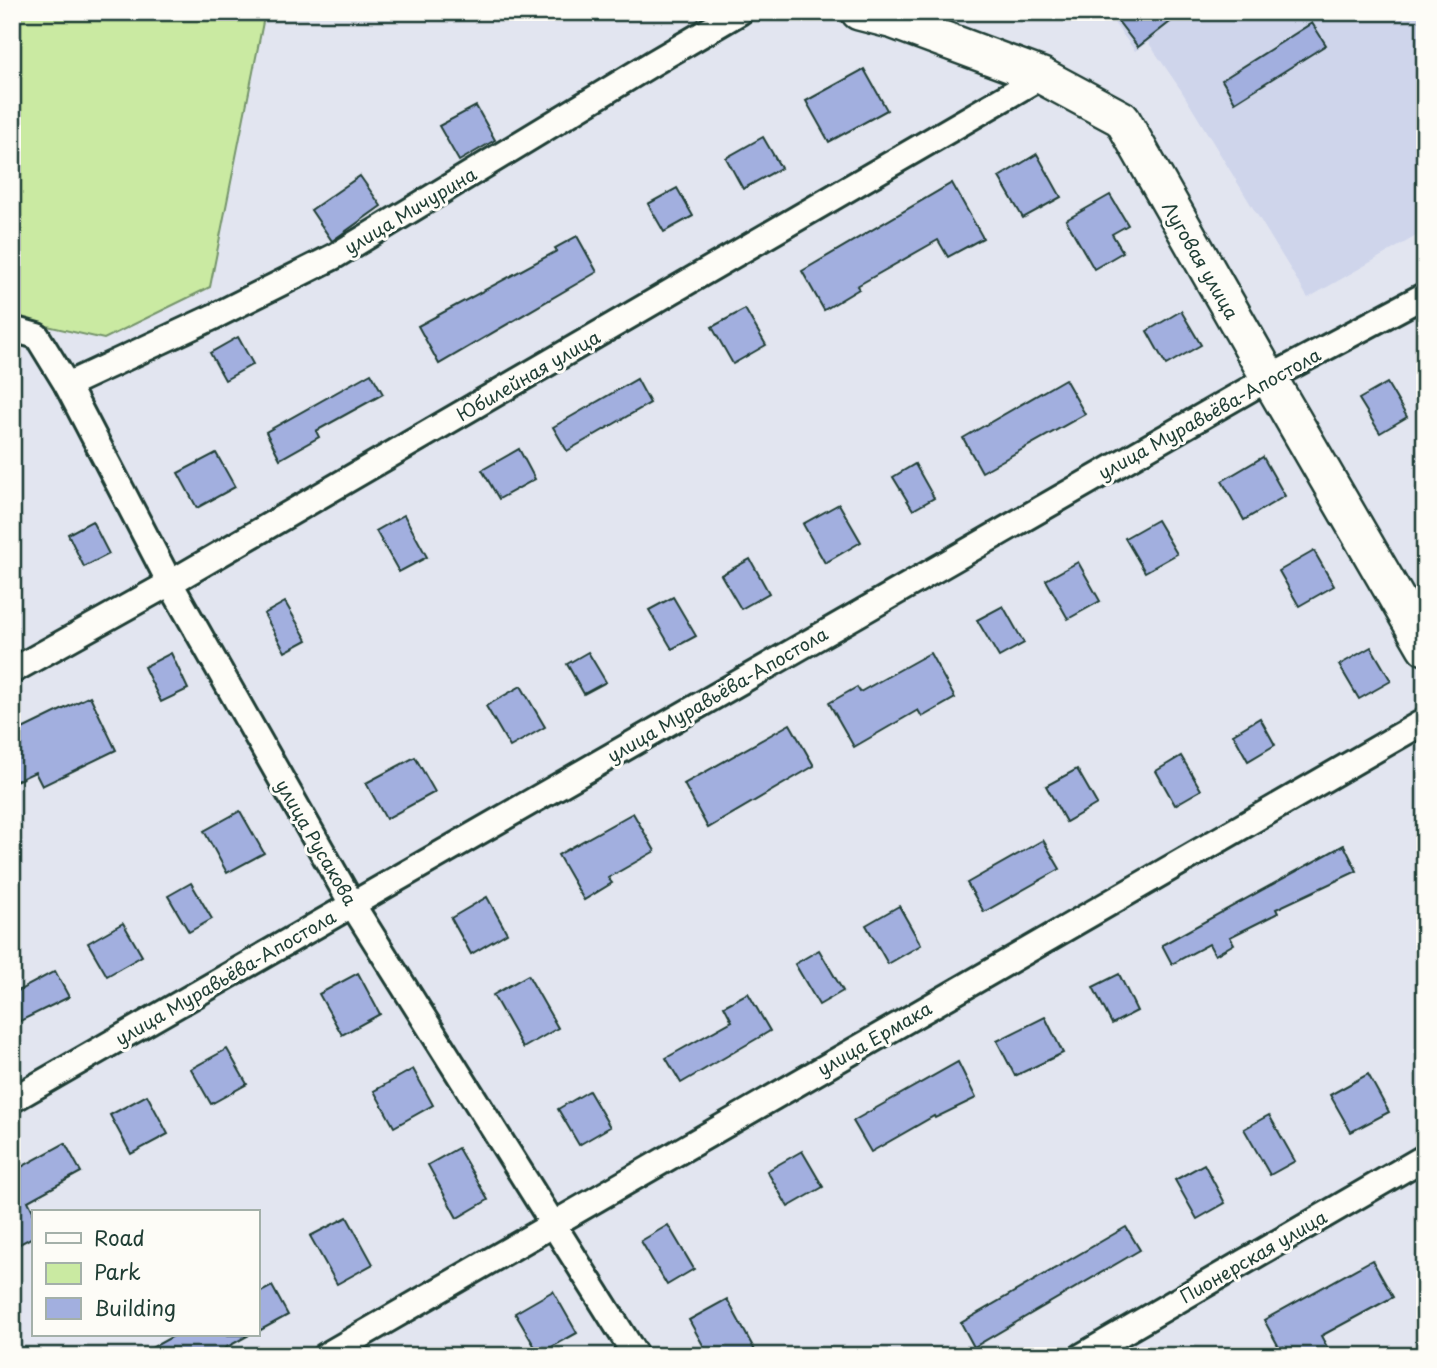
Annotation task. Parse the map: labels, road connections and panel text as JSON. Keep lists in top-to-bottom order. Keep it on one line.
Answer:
{"streets":{"street":["улица Мичурина","Луговая улица","Юбилейная улица","улица Муравьёва-Апостола","улица Русакова","улица Ермака","Пионерская улица"]},"crossings":[["улица Мичурина","улица Русакова"],["Луговая улица","Юбилейная улица"],["Луговая улица","улица Муравьёва-Апостола"],["Юбилейная улица","улица Русакова"],["улица Муравьёва-Апостола","улица Русакова"],["улица Русакова","улица Ермака"]],"legend":["Road","Park","Building"]}
